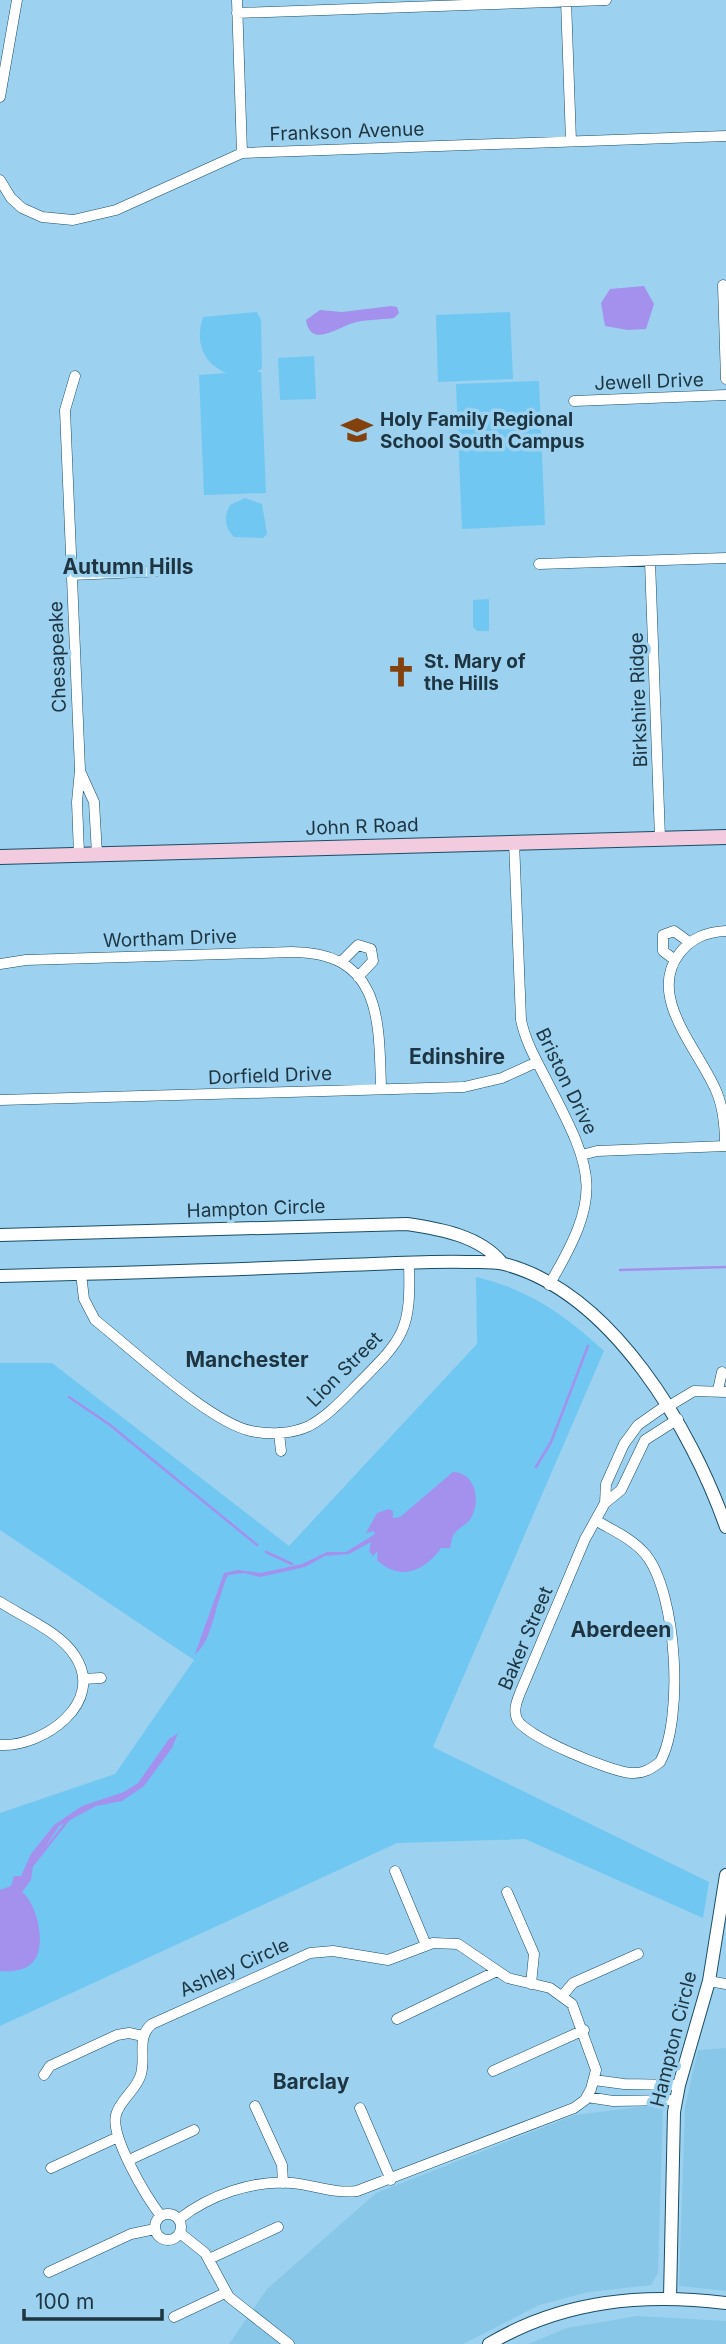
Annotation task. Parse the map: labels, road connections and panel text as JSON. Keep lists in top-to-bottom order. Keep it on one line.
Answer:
{"streets":{"main road":["John R Road"],"street":["Frankson Avenue","Jewell Drive","Chesapeake","Birkshire Ridge","Wortham Drive","Dorfield Drive","Briston Drive","Hampton Circle","Lion Street","Baker Street","Ashley Circle"]},"crossings":[["Chesapeake","John R Road"],["Birkshire Ridge","John R Road"],["John R Road","Briston Drive"],["Wortham Drive","Dorfield Drive"],["Dorfield Drive","Briston Drive"],["Briston Drive","Hampton Circle"],["Hampton Circle","Lion Street"],["Hampton Circle","Baker Street"]],"districts":["Autumn Hills","Edinshire","Manchester","Aberdeen","Barclay"],"places":{"school or university":["Holy Family Regional School South Campus"],"church":["St. Mary of the Hills"]},"scale_bar":"100 m"}
